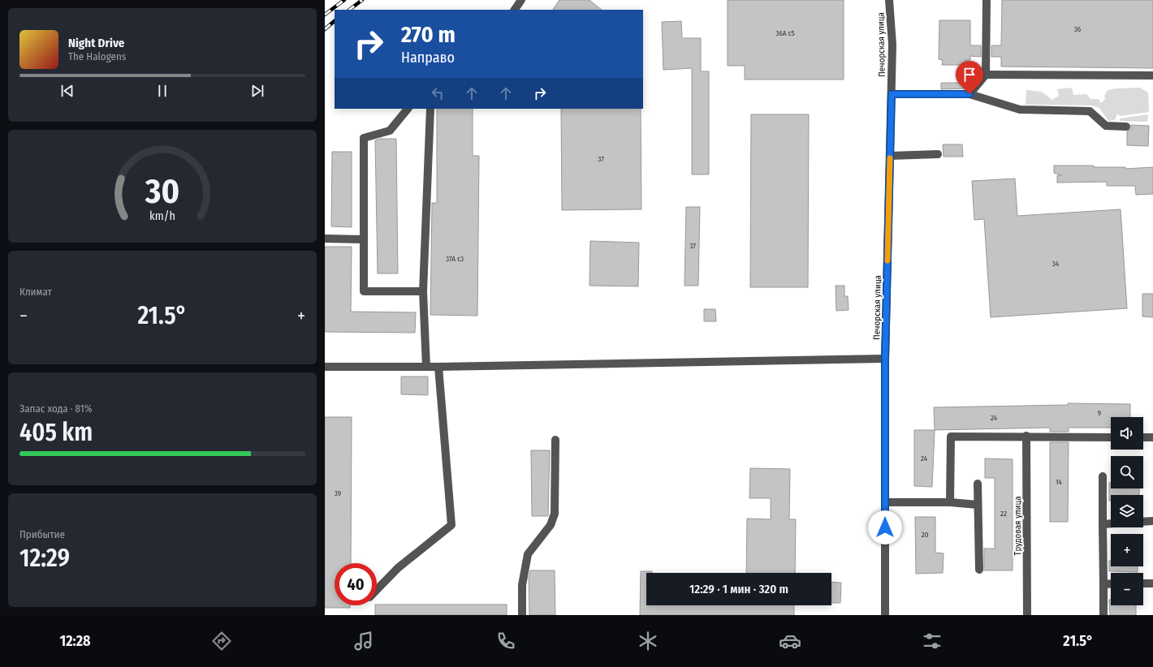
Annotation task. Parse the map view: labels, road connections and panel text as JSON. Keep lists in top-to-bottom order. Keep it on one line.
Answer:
{"streets":{"street":["Печорская улица","Трудовая улица"]},"house_numbers":["36","36А с5","37","37","37А с3","34","9","24","24","14","39","22","20"],"page":{"turn":["270 m","Направо"],"song":["Night Drive","The Halogens"],"tile":["Климат",["Запас хода · 81%","405 km"],["Прибытие","12:29"]],"heat":["−","21.5°","+"],"map_buttons":["+","−"],"limit":"40","trip":"12:29 · 1 мин · 320 m","tabs":["12:28","21.5°"],"gauge":["30","km/h"]}}
